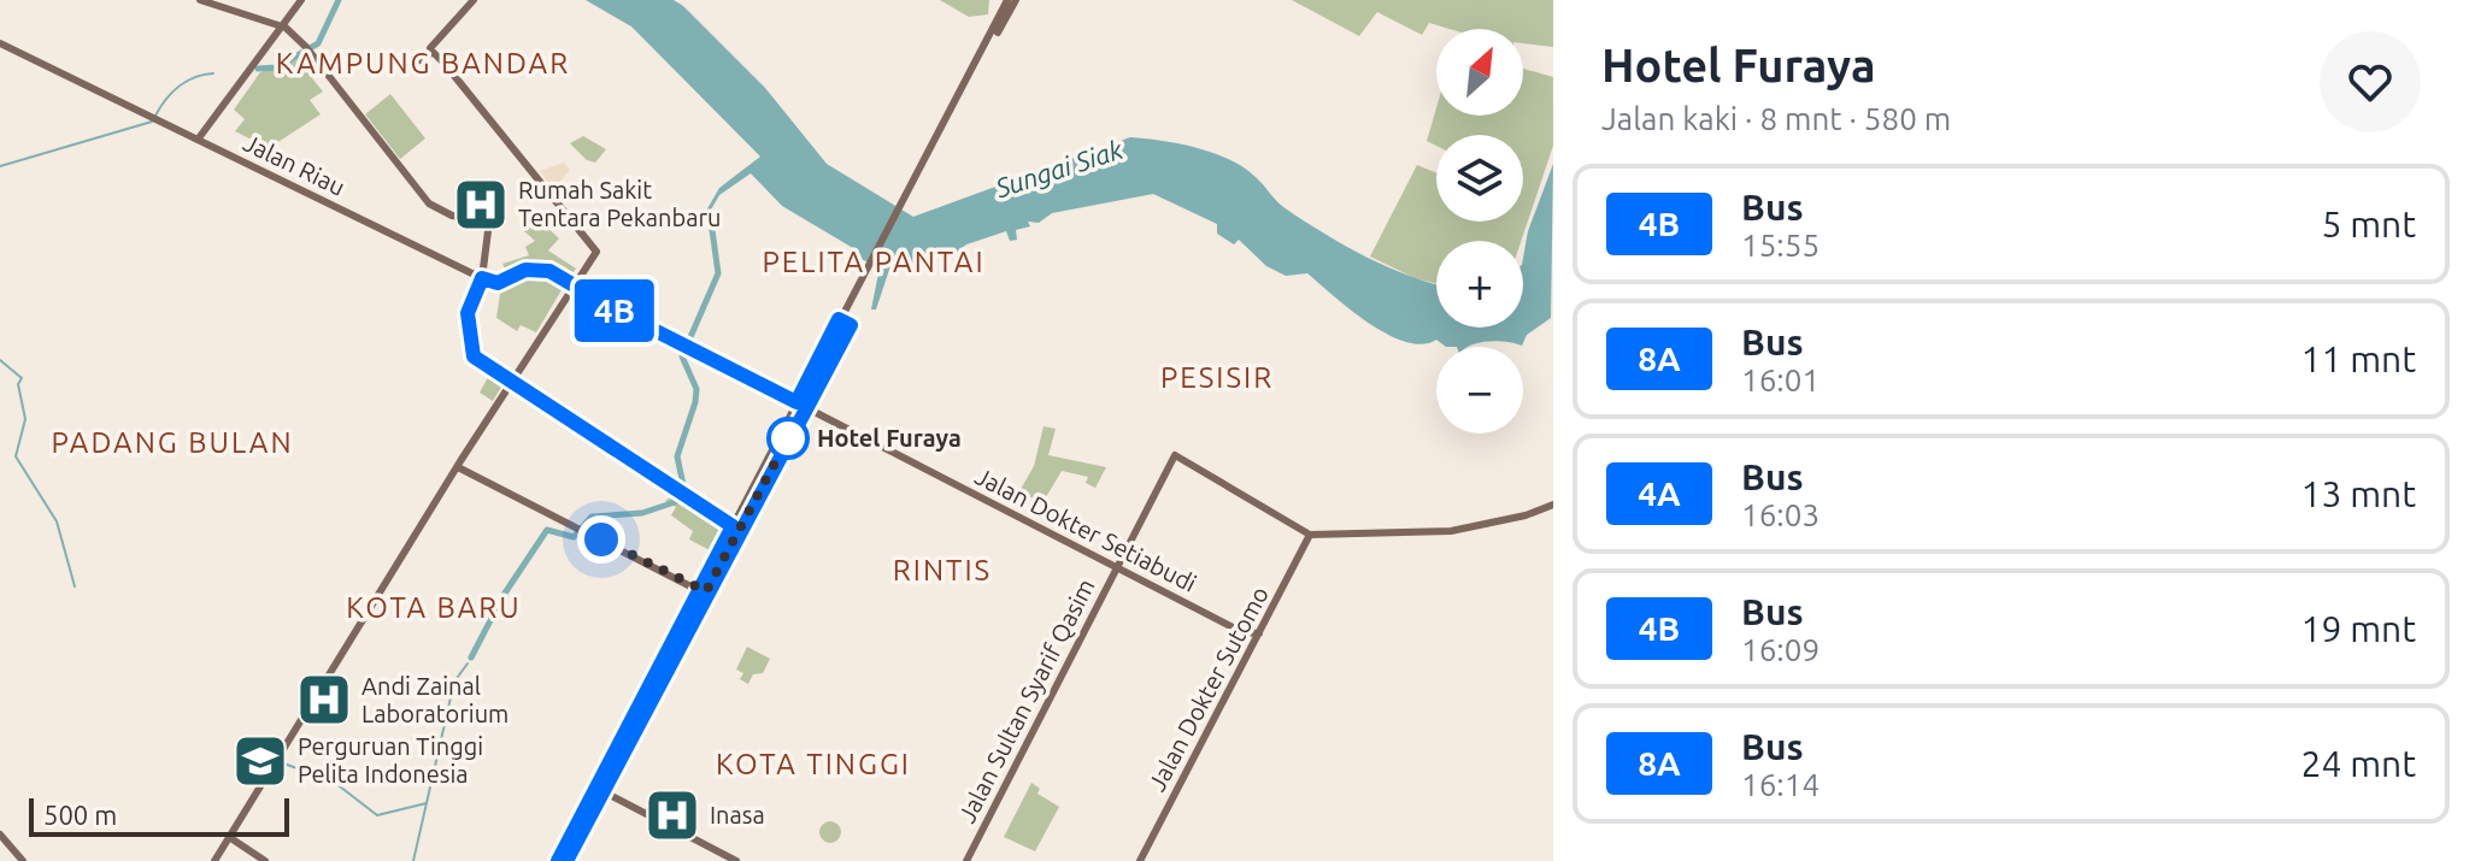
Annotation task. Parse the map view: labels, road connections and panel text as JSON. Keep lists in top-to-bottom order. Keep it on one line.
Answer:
{"streets":{"main road":["Jalan Riau","Jalan Dokter Setiabudi","Jalan Dokter Sutomo","Jalan Sultan Syarif Qasim"]},"crossings":[["Jalan Dokter Setiabudi","Jalan Dokter Sutomo"],["Jalan Dokter Setiabudi","Jalan Sultan Syarif Qasim"],["Jalan Dokter Sutomo","Jalan Sultan Syarif Qasim"]],"districts":["KAMPUNG BANDAR","PELITA PANTAI","PESISIR","PADANG BULAN","RINTIS","KOTA BARU","KOTA TINGGI"],"water":["Sungai Siak"],"places":{"hospital":["Rumah Sakit Tentara Pekanbaru","Andi Zainal Laboratorium","Inasa"],"other":["Hotel Furaya"],"school or university":["Perguruan Tinggi Pelita Indonesia"]},"lines":["bus line 4B"],"scale_bar":"500 m","north":"top right","page":{"on_map":"4B","heading":["Hotel Furaya","Jalan kaki · 8 mnt · 580 m"],"map_buttons":["+","−"],"list":[{"mark":"4B","name":"Bus","note":"15:55","value":"5 mnt"},{"mark":"8A","name":"Bus","note":"16:01","value":"11 mnt"},{"mark":"4A","name":"Bus","note":"16:03","value":"13 mnt"},{"mark":"4B","name":"Bus","note":"16:09","value":"19 mnt"},{"mark":"8A","name":"Bus","note":"16:14","value":"24 mnt"}],"scale":"500 m"}}
